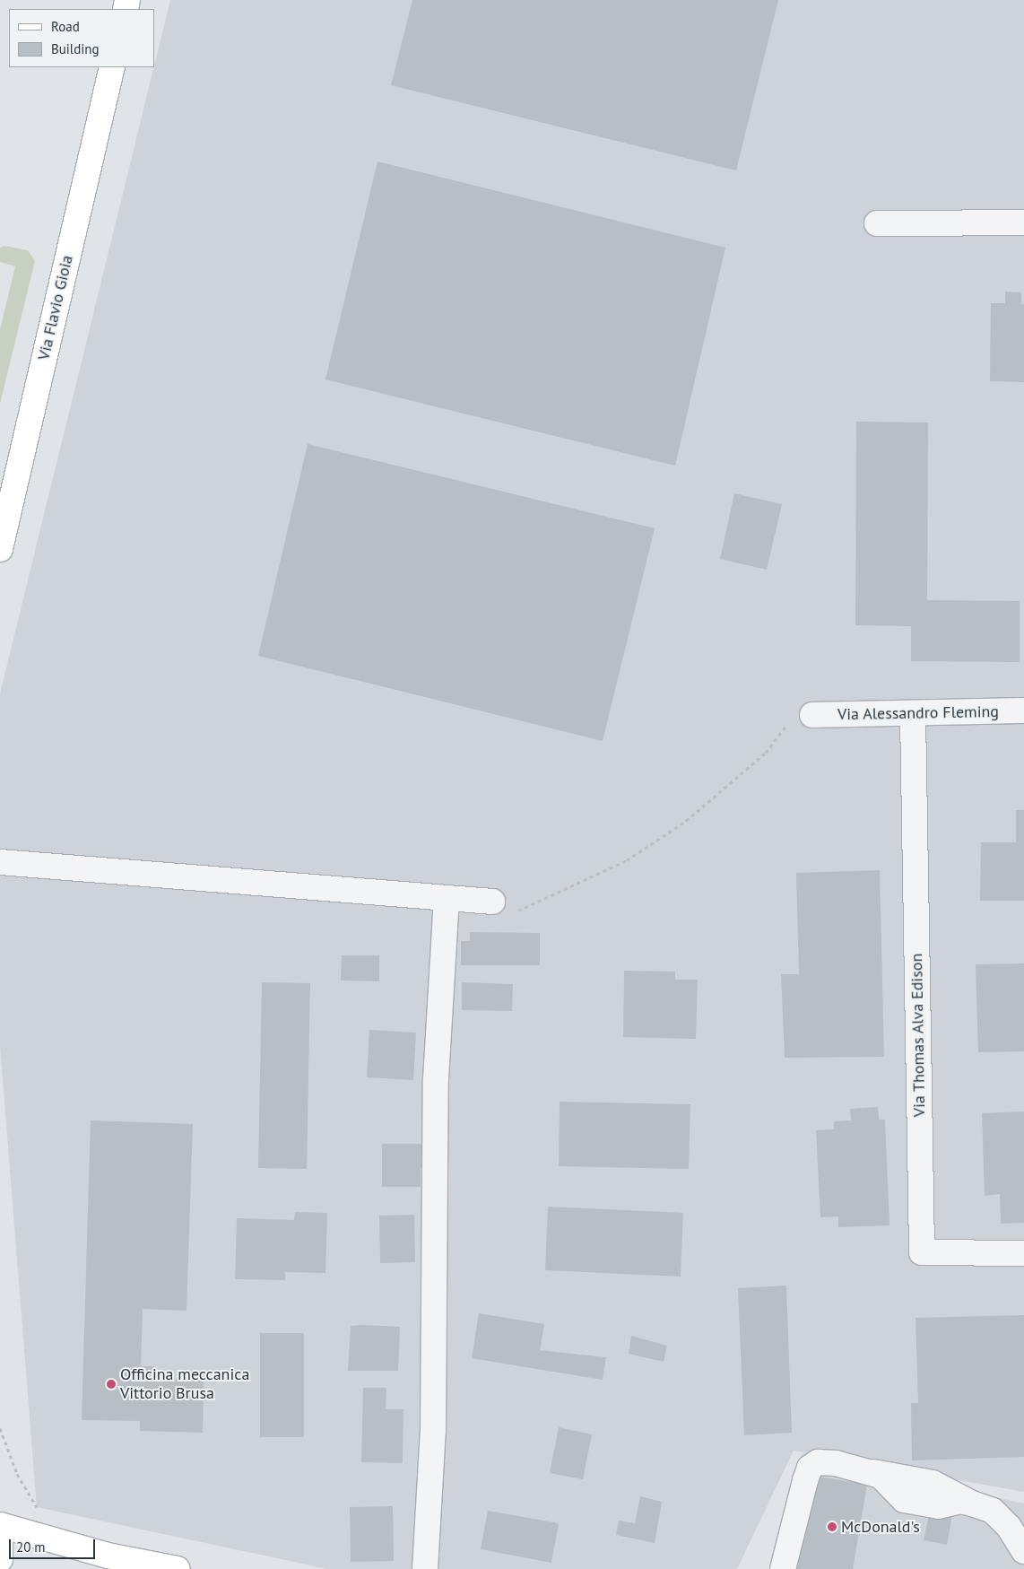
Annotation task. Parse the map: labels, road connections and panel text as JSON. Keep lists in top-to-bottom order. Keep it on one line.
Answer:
{"streets":{"main road":["Via Flavio Gioia"],"street":["Via Alessandro Fleming","Via Thomas Alva Edison"]},"crossings":[["Via Alessandro Fleming","Via Thomas Alva Edison"]],"places":["Officina meccanica Vittorio Brusa","McDonald's"],"legend":["Road","Building"],"scale_bar":"20 m"}
